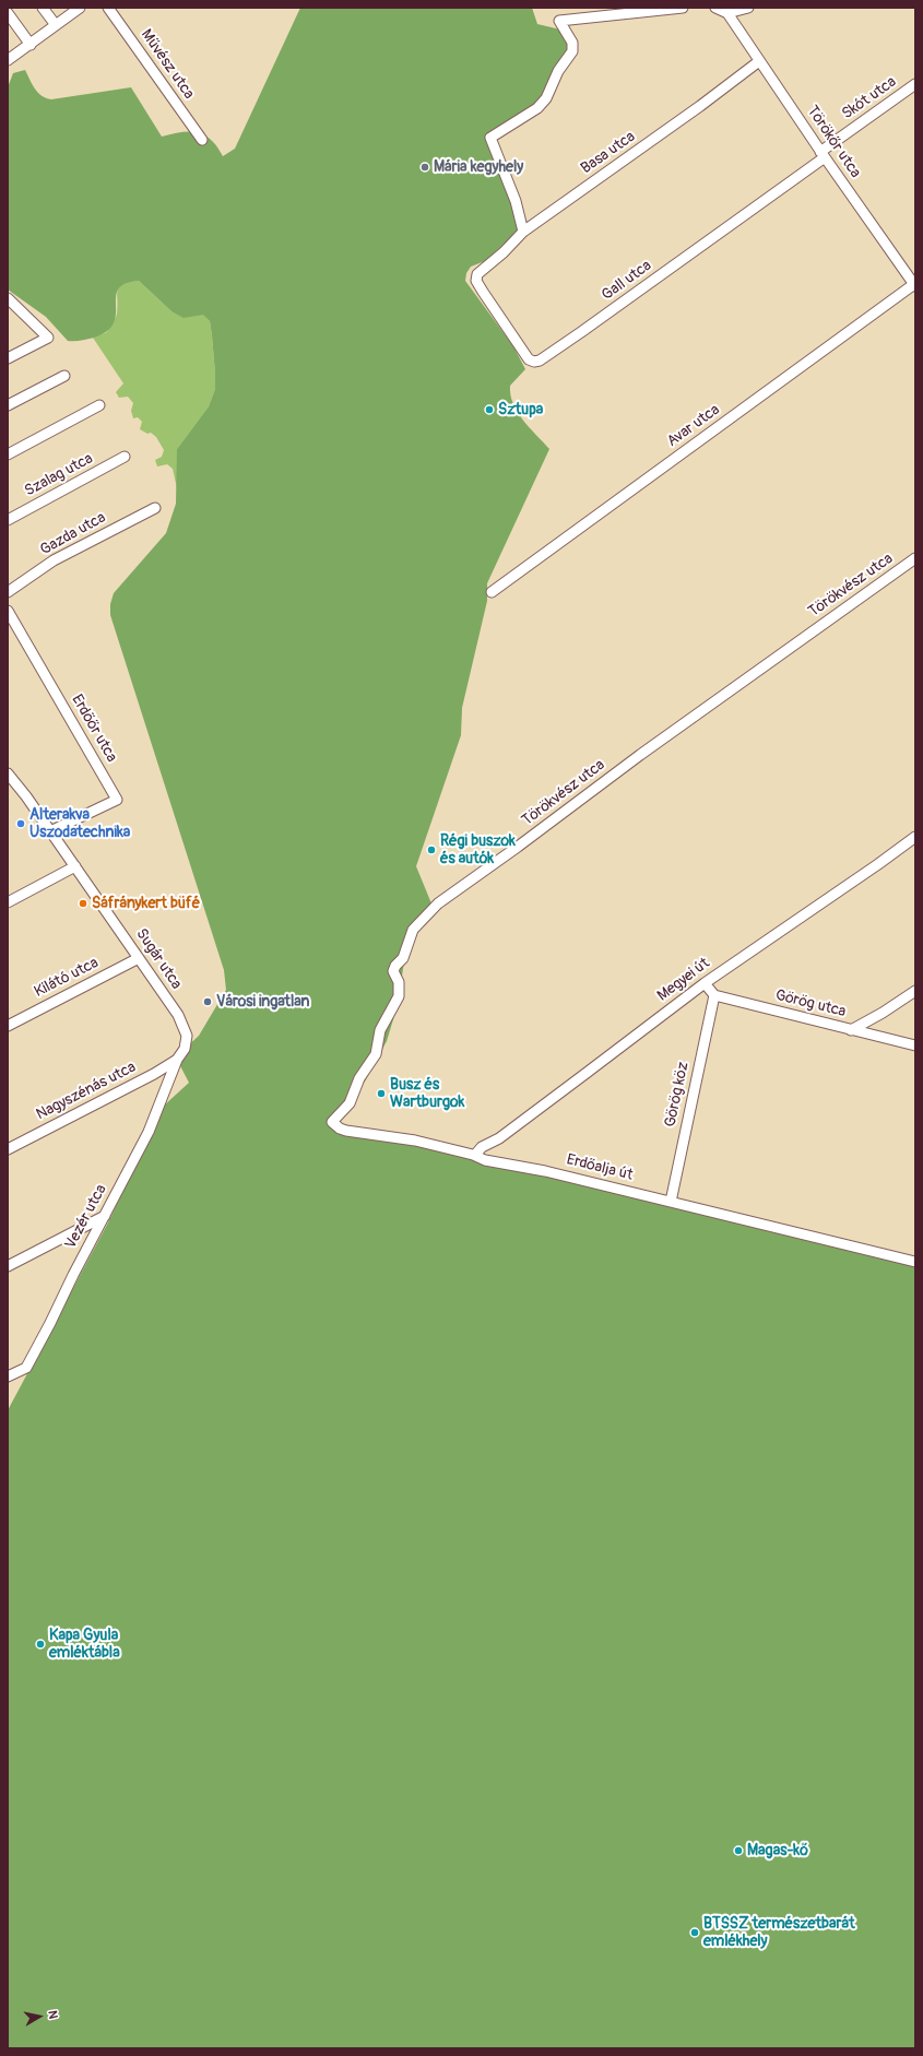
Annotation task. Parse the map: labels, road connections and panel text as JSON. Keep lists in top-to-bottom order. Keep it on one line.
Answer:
{"streets":{"street":["Művész utca","Skót utca","Törökőr utca","Basa utca","Gall utca","Avar utca","Szalag utca","Gazda utca","Törökvész utca","Erdőőr utca","Sugár utca","Kilátó utca","Megyei út","Görög utca","Nagyszénás utca","Görög köz","Erdőalja út","Vezér utca"]},"crossings":[["Skót utca","Törökőr utca"],["Skót utca","Gall utca"],["Törökőr utca","Basa utca"],["Törökőr utca","Gall utca"],["Törökőr utca","Avar utca"],["Basa utca","Gall utca"],["Törökvész utca","Erdőalja út"],["Erdőőr utca","Sugár utca"],["Sugár utca","Kilátó utca"],["Sugár utca","Nagyszénás utca"],["Sugár utca","Vezér utca"],["Megyei út","Erdőalja út"],["Görög utca","Görög köz"],["Nagyszénás utca","Vezér utca"],["Görög köz","Erdőalja út"]],"places":["Mária kegyhely","Sztupa","Alterakva Uszodatechnika","Régi buszok és autók","Sáfránykert büfé","Városi ingatlan","Busz és Wartburgok","Kapa Gyula emléktábla","Magas-kő","BTSSZ természetbarát emlékhely"],"north":"right"}
